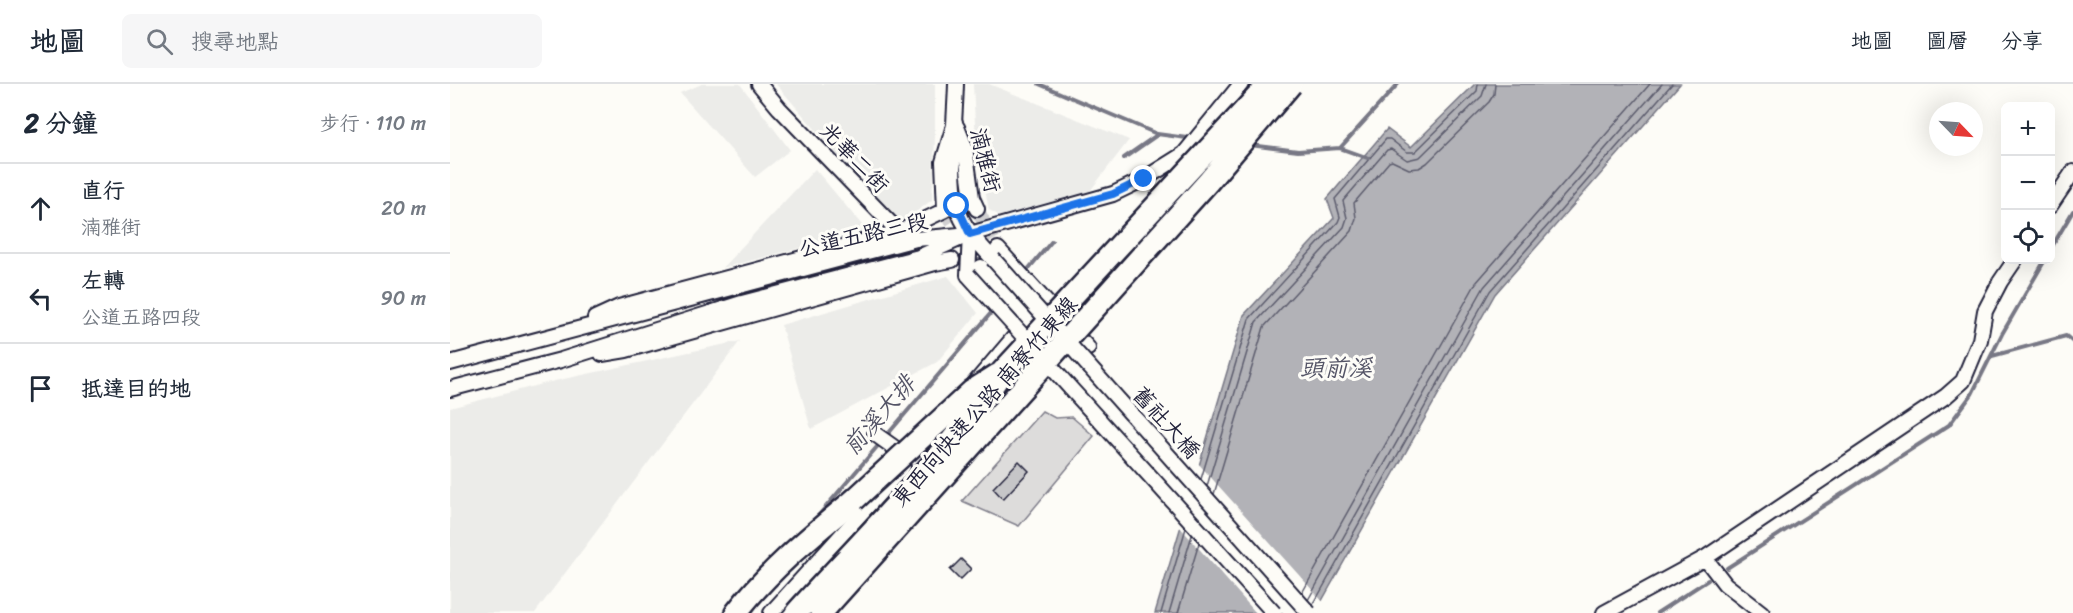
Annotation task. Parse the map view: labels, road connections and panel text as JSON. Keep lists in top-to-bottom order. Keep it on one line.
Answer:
{"streets":{"highway":["東西向快速公路 南寮竹東線"],"street":["光華二街","湳雅街","公道五路三段","舊社大橋"]},"crossings":[["光華二街","公道五路三段"],["湳雅街","公道五路三段"],["湳雅街","舊社大橋"]],"water":["頭前溪","前溪大排"],"north":"bottom right","page":{"header":"地圖","search":"搜尋地點","nav":["地圖","圖層","分享"],"heading":["2 分鐘","步行 · 110 m"],"map_buttons":["+","−"],"list":[["直行","湳雅街","20 m"],["左轉","公道五路四段","90 m"],"抵達目的地"]}}
